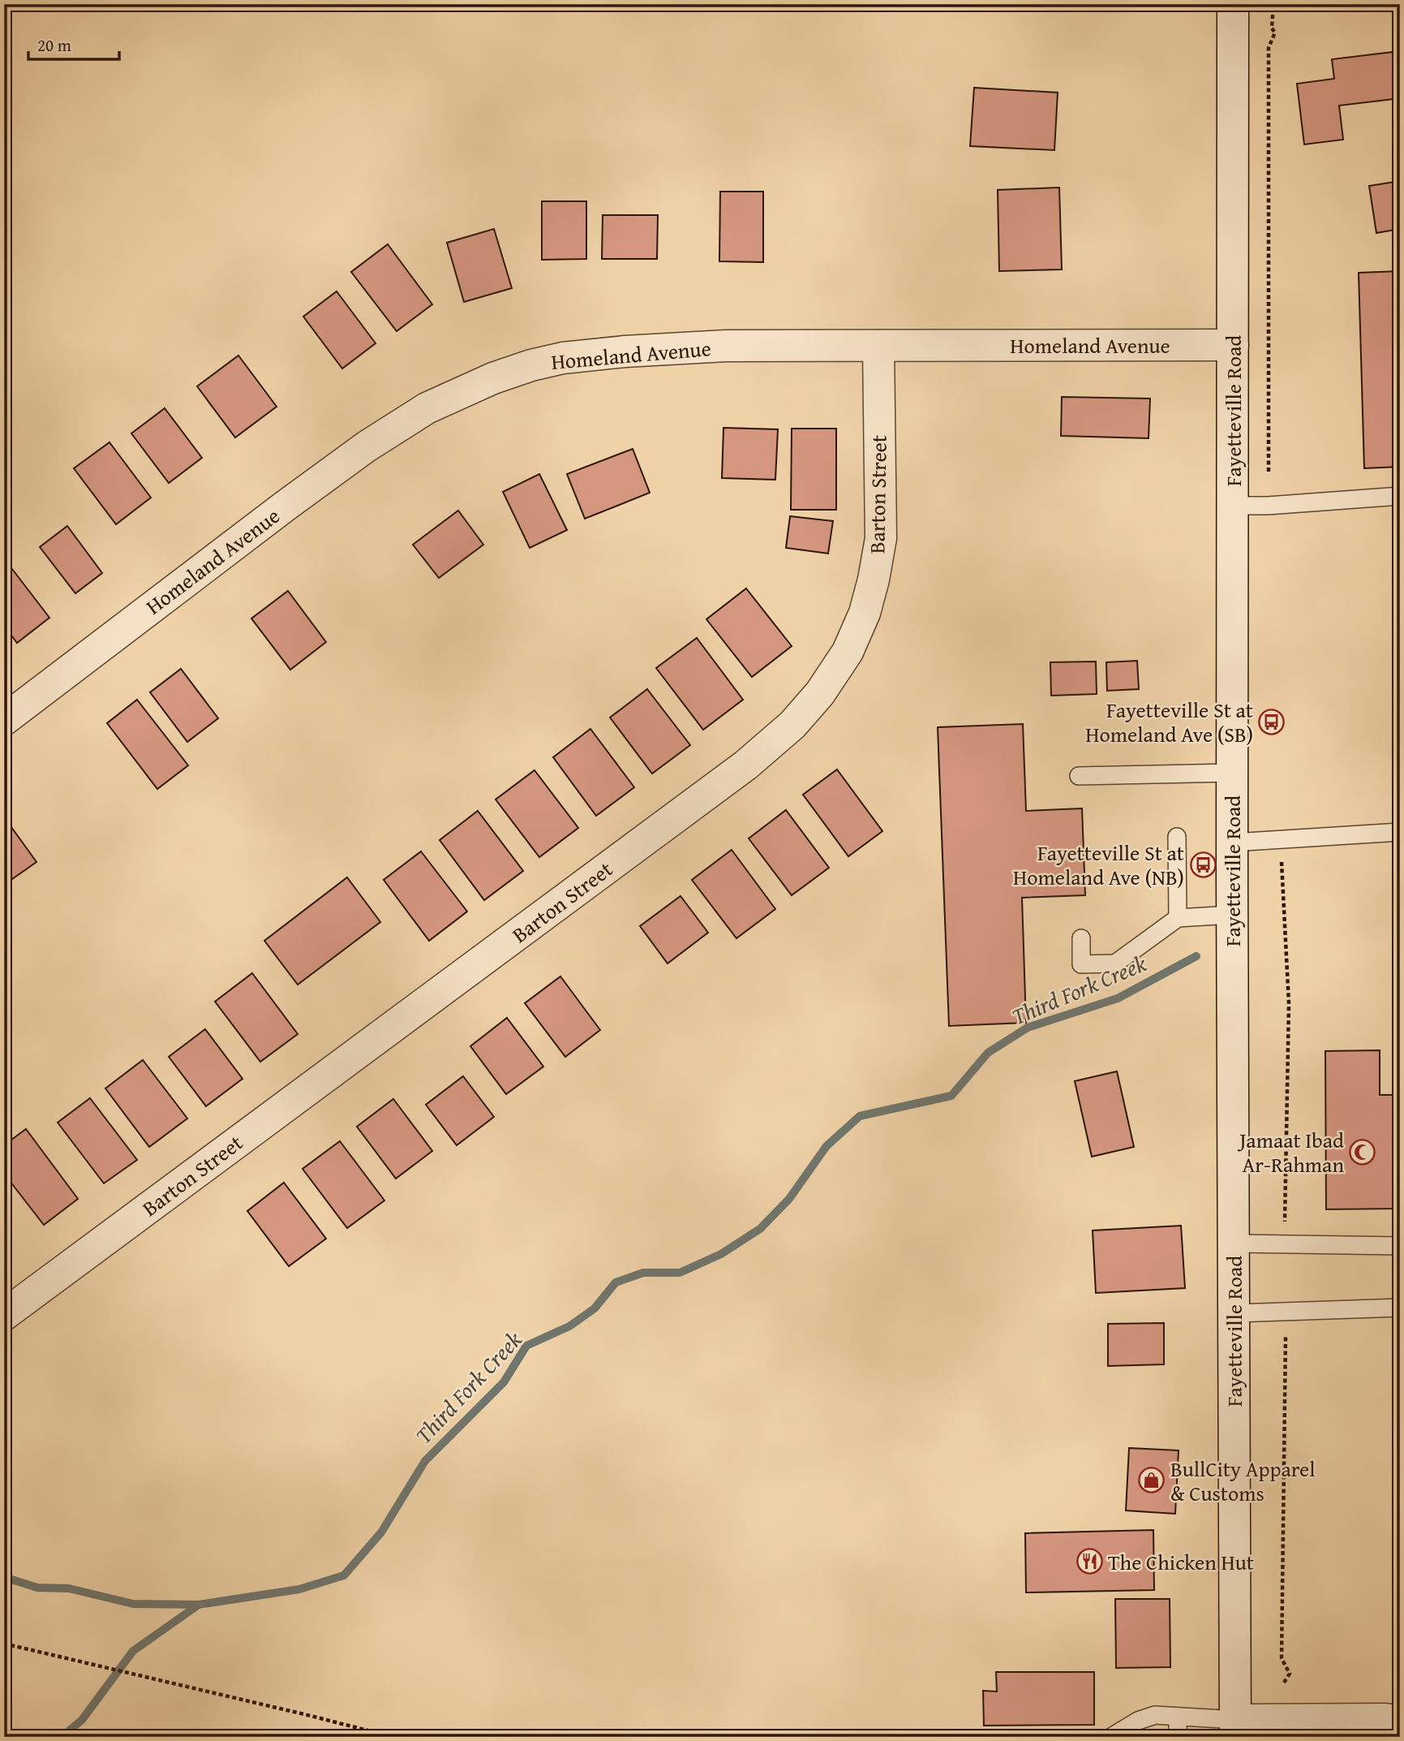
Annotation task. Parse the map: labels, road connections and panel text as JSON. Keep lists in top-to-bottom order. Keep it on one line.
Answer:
{"streets":{"street":["Homeland Avenue","Fayetteville Road","Barton Street"]},"crossings":[["Homeland Avenue","Fayetteville Road"],["Homeland Avenue","Barton Street"]],"water":["Third Fork Creek"],"places":{"bus stop":["Fayetteville St at Homeland Ave (SB)","Fayetteville St at Homeland Ave (NB)"],"mosque":["Jamaat Ibad Ar-Rahman"],"shop":["BullCity Apparel & Customs"],"restaurant":["The Chicken Hut"]},"scale_bar":"20 m"}
